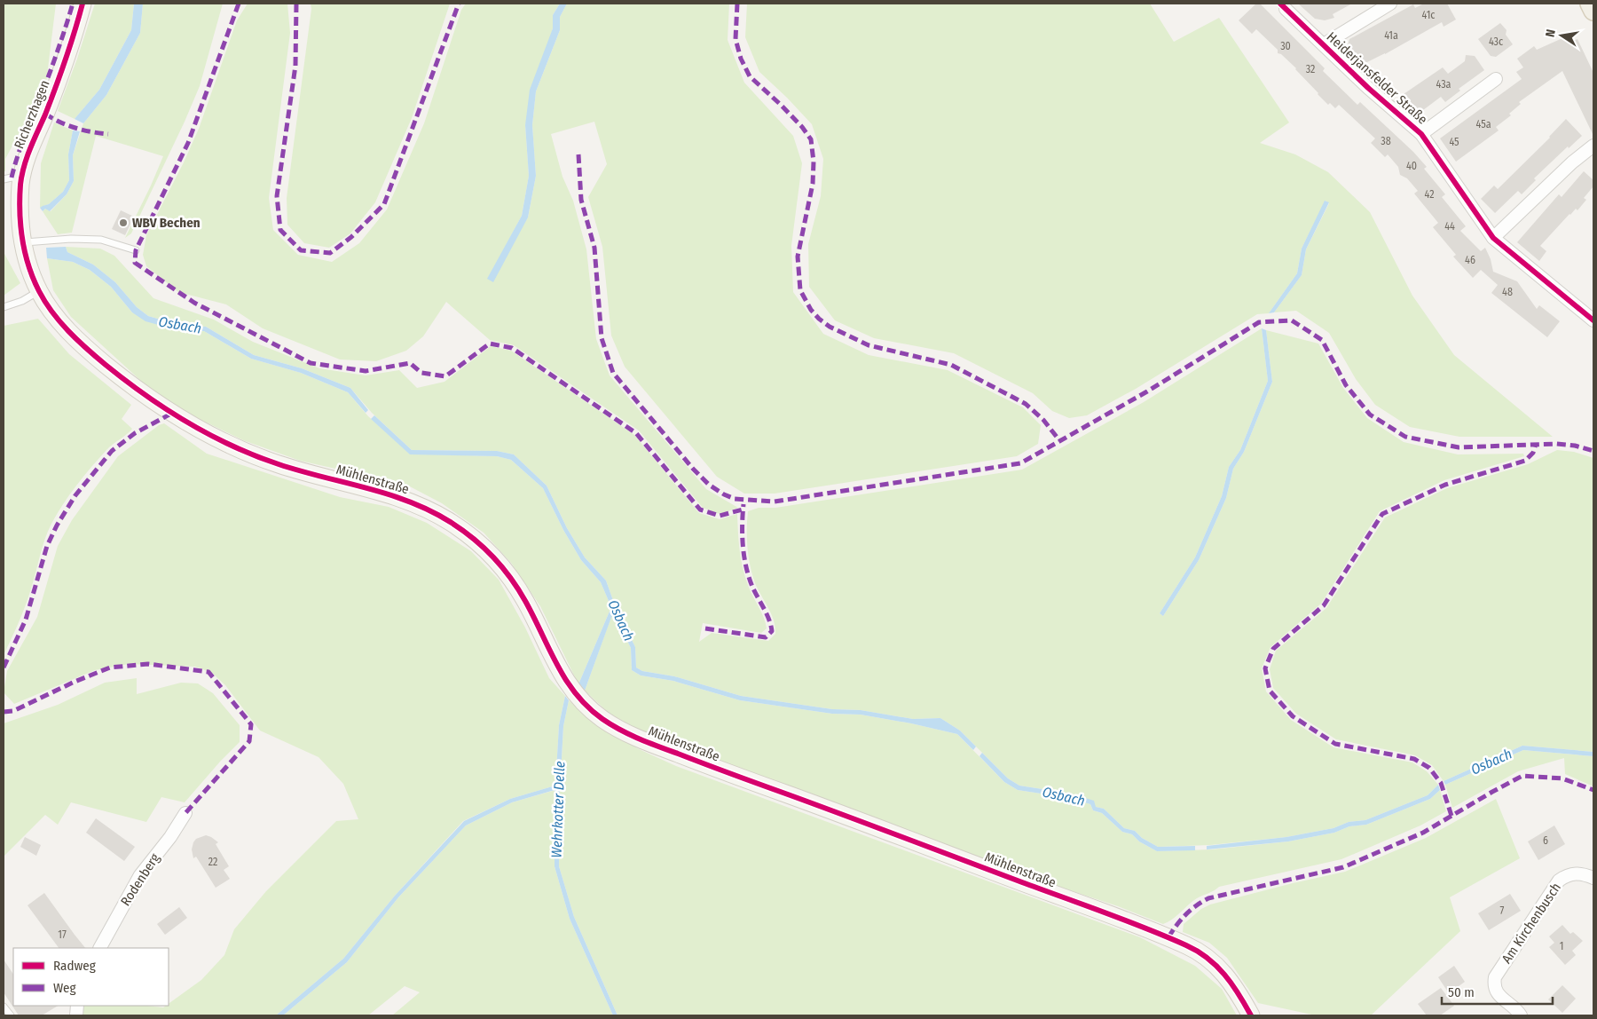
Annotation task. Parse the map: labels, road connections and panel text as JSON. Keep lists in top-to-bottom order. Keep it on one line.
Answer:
{"streets":{"street":["Heiderjansfelder Straße","Richerzhagen","Mühlenstraße","Rodenberg","Am Kirchenbusch"]},"crossings":[["Richerzhagen","Mühlenstraße"]],"water":["Osbach","Wehrkotter Delle"],"places":["WBV Bechen"],"house_numbers":["41c","41a","43c","30","32","43a","45a","38","45","40","42","44","46","48","6","22","7","17","1"],"legend":["Radweg","Weg"],"scale_bar":"50 m","north":"left"}
